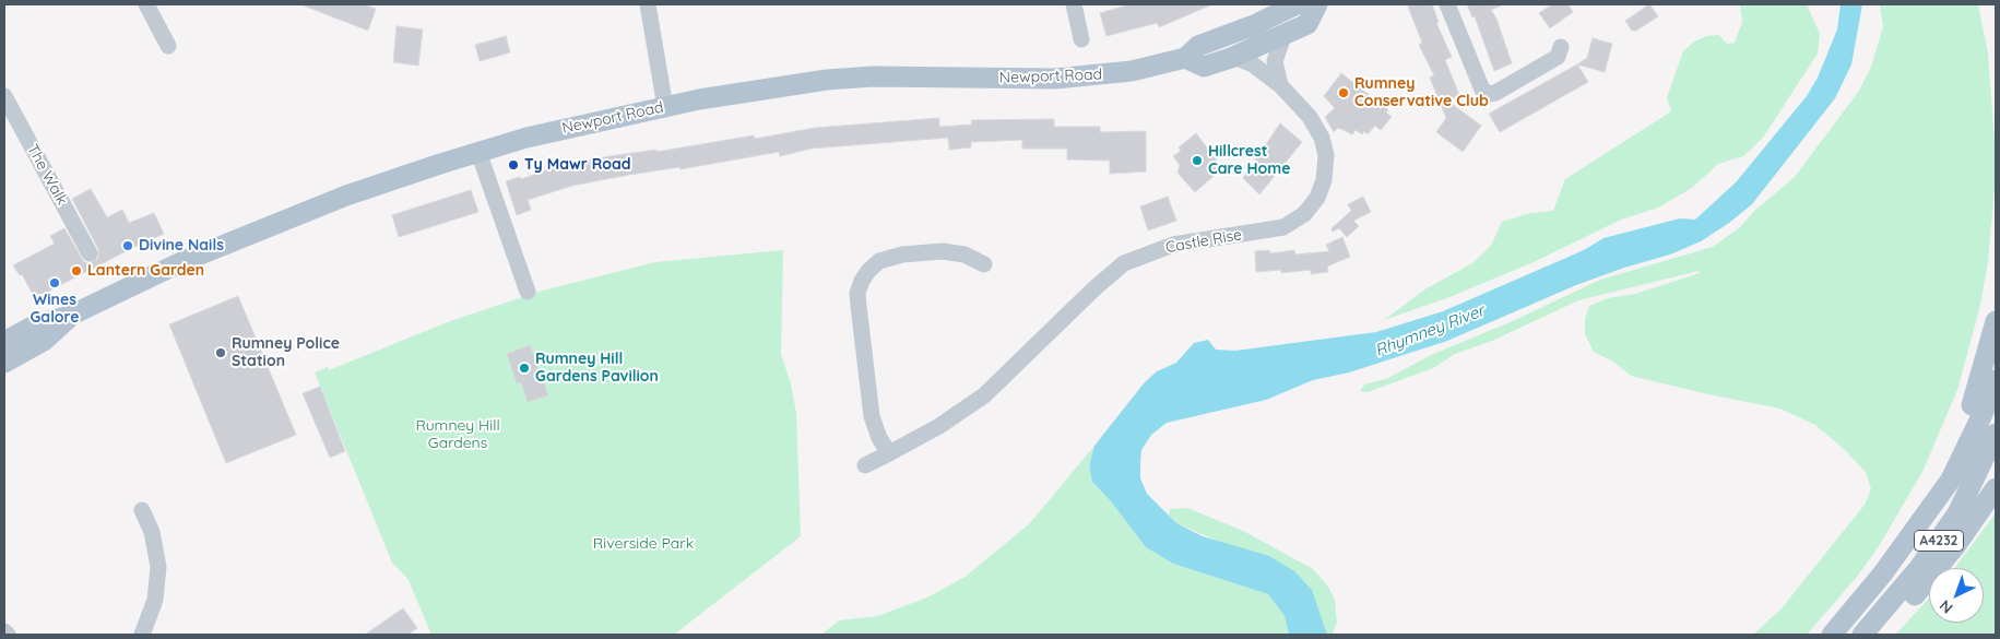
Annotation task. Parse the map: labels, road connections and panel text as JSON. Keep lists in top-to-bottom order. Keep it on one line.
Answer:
{"streets":{"main road":["Newport Road","A4232"],"street":["The Walk","Castle Rise"]},"crossings":[["Newport Road","Castle Rise"]],"water":["Rhymney River"],"parks":["Rumney Hill Gardens","Riverside Park"],"places":["Rumney Conservative Club","Hillcrest Care Home","Ty Mawr Road","Divine Nails","Lantern Garden","Wines Galore","Rumney Police Station","Rumney Hill Gardens Pavilion"],"north":"bottom left"}
